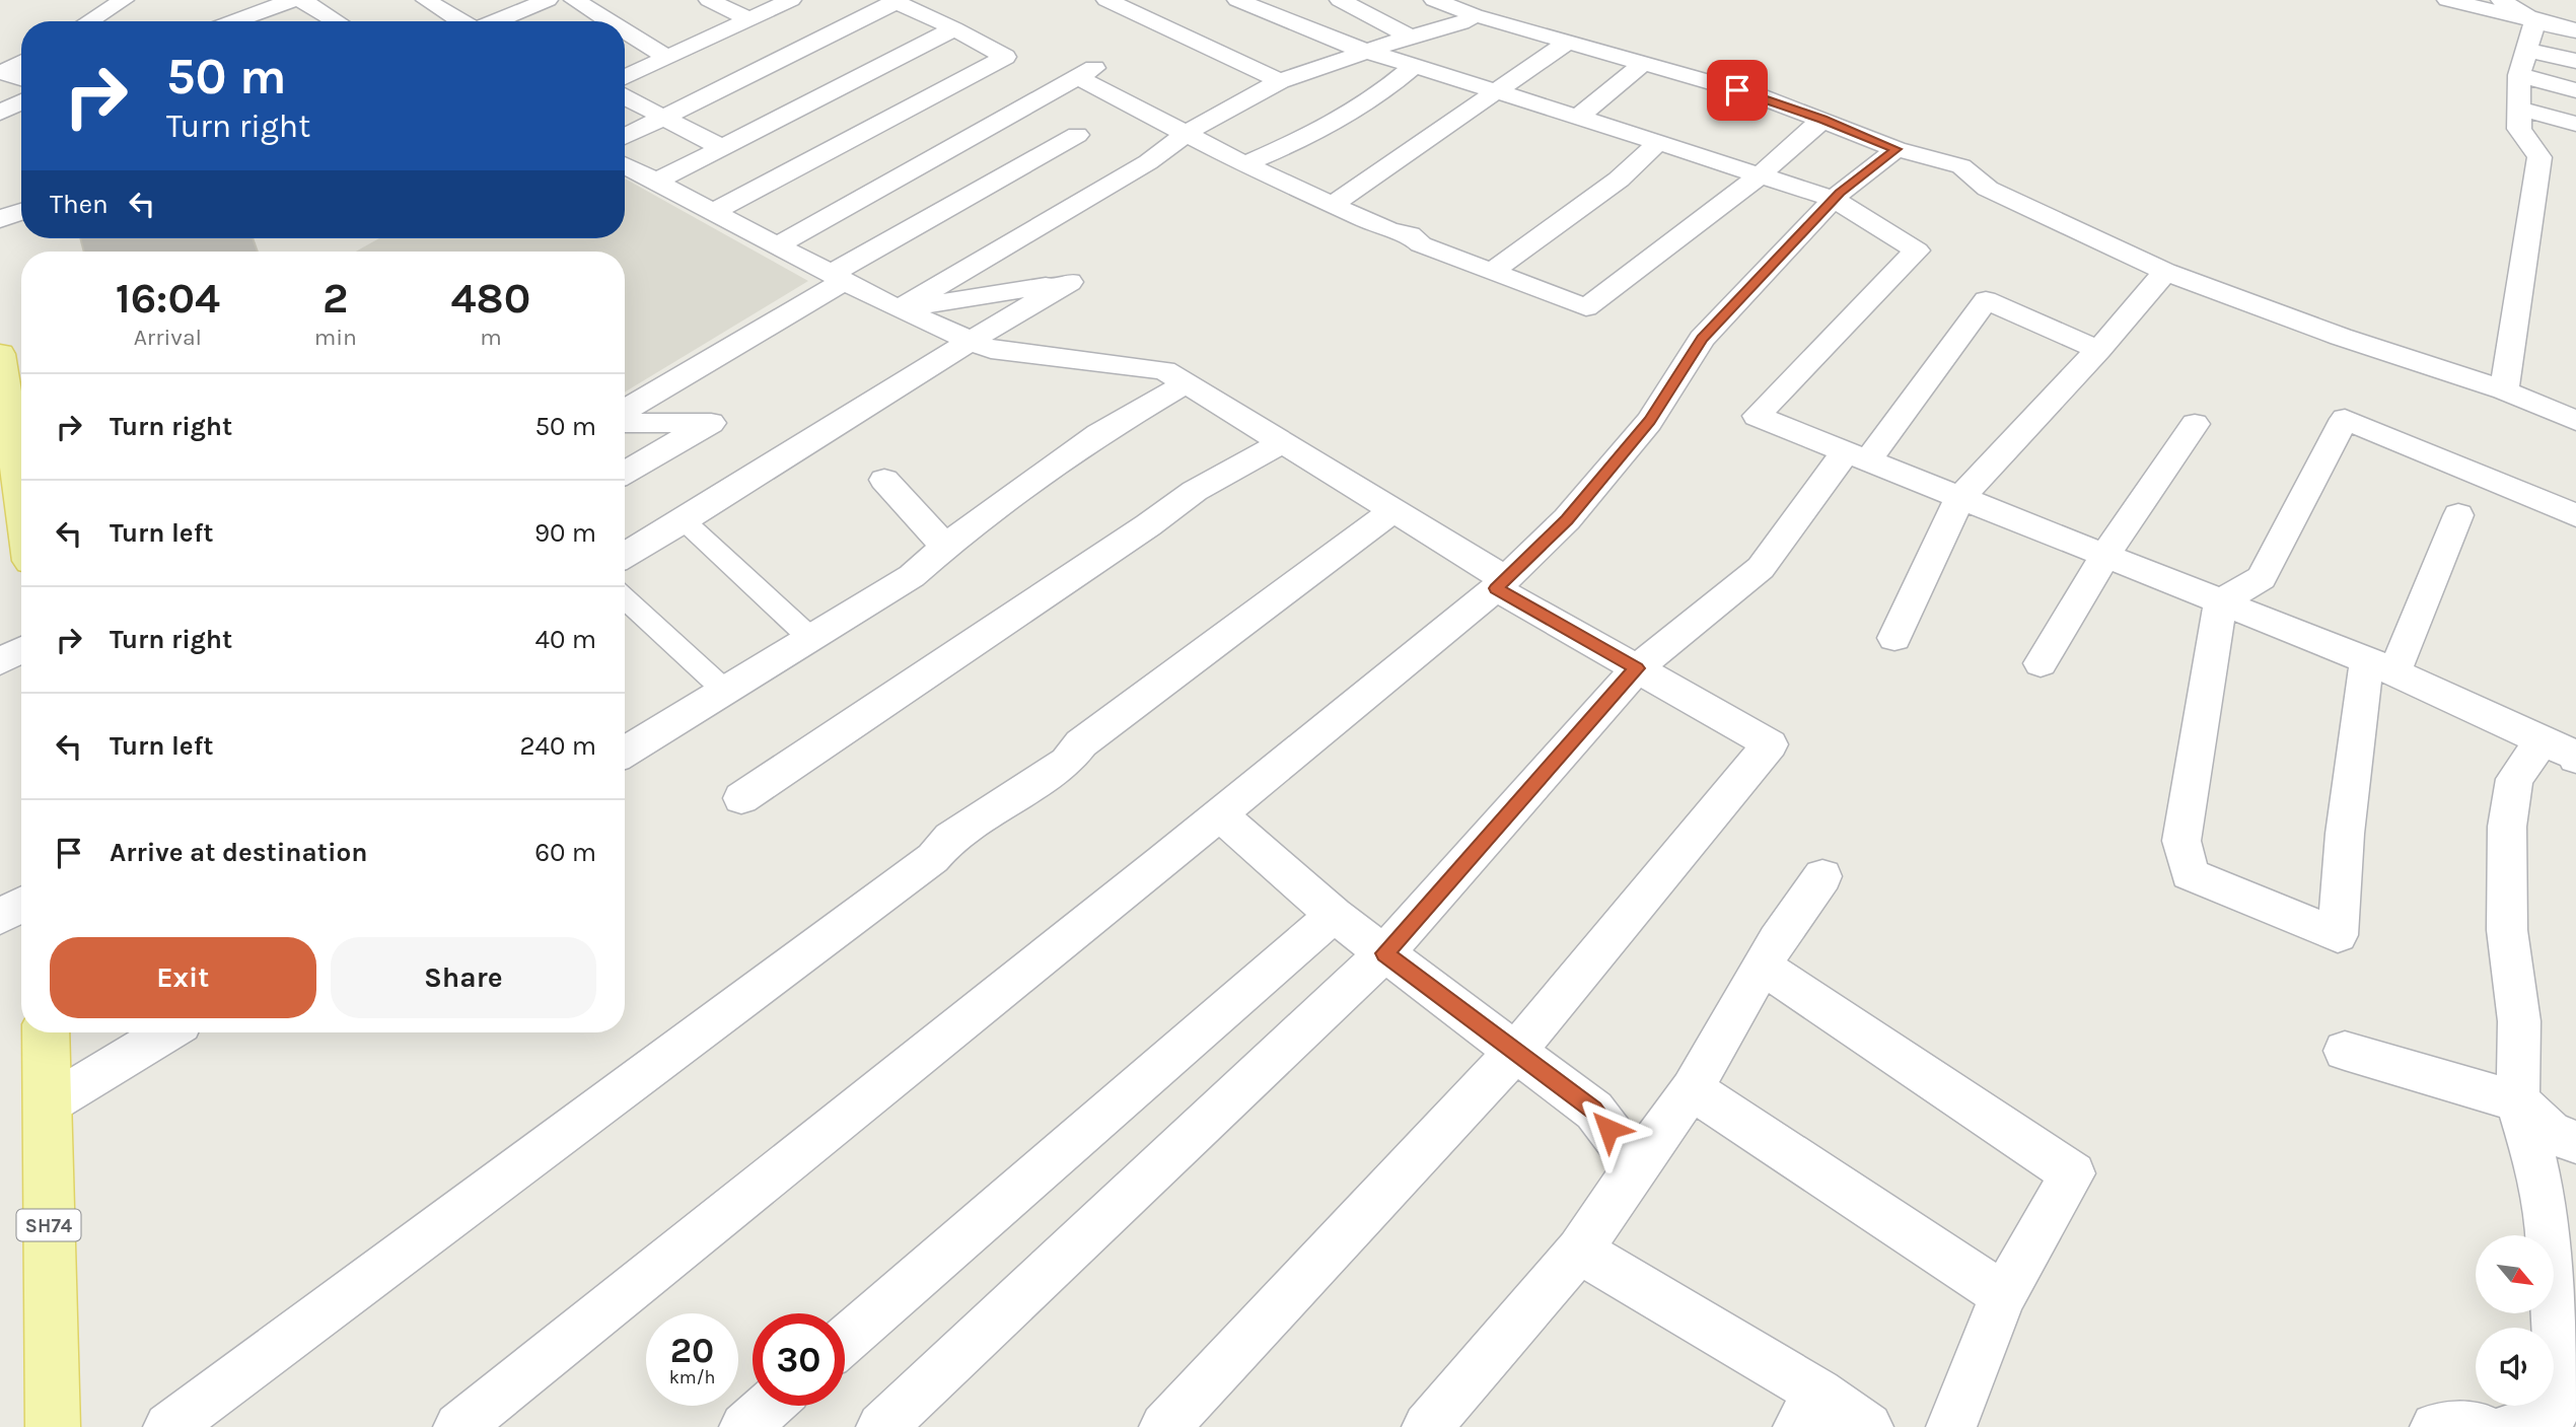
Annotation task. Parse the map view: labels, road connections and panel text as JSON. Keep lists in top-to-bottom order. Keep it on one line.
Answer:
{"streets":{"main road":["SH74"]},"north":"bottom right","page":{"turn":["50 m","Turn right"],"then":"Then","eta":["16:04","Arrival","2","min","480","m"],"list":[{"name":"Turn right","value":"50 m"},{"name":"Turn left","value":"90 m"},{"name":"Turn right","value":"40 m"},{"name":"Turn left","value":"240 m"},{"name":"Arrive at destination","value":"60 m"}],"buttons":["Exit","Share"],"speed":"20 km/h","limit":"30"}}
